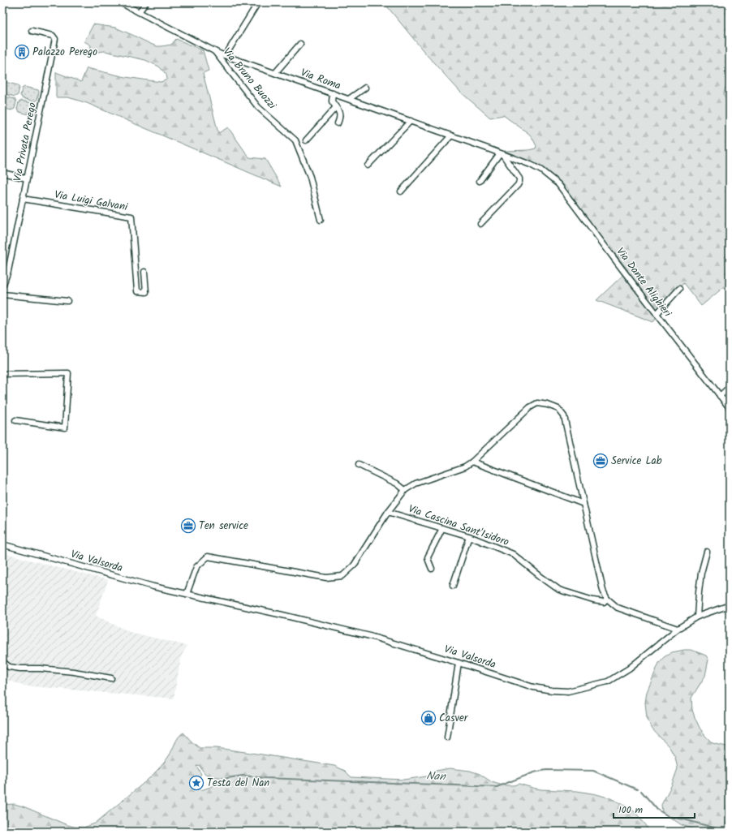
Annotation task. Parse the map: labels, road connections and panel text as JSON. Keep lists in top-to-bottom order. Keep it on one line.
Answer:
{"streets":{"street":["Via Bruno Buozzi","Via Roma","Via Privata Perego","Via Luigi Galvani","Via Dante Alighieri","Via Cascina Sant'Isidoro","Via Valsorda"]},"crossings":[["Via Bruno Buozzi","Via Roma"],["Via Roma","Via Dante Alighieri"],["Via Privata Perego","Via Luigi Galvani"]],"water":["Nan"],"places":{"building":["Palazzo Perego"],"office":["Service Lab","Ten service"],"shop":["Casver"],"place":["Testa del Nan"]},"scale_bar":"100 m"}
